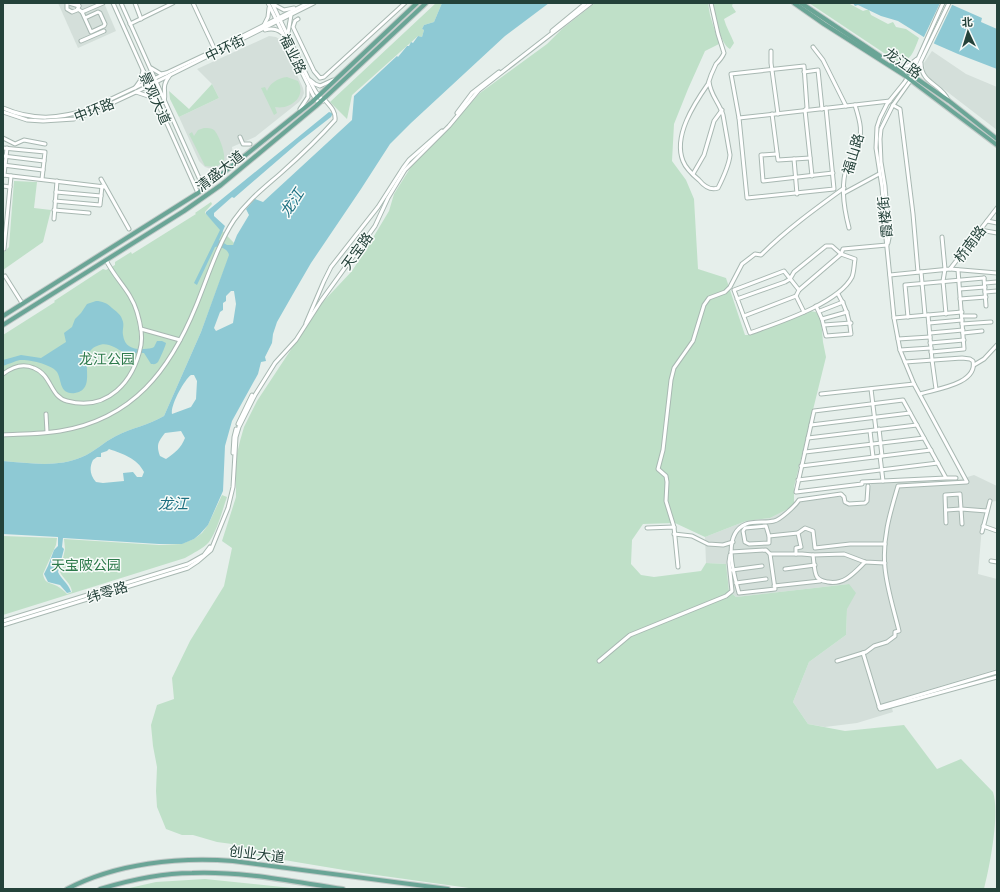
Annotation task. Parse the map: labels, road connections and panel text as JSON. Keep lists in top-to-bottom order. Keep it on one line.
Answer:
{"streets":{"main road":["龙江路","清盛大道","创业大道"],"street":["中环街","福业路","景观大道","中环路","福山路","霞楼街","桥南路","天宝路","纬零路"]},"crossings":[["中环街","福业路"],["中环街","景观大道"],["中环街","中环路"],["福业路","清盛大道"],["龙江路","霞楼街"],["景观大道","清盛大道"],["天宝路","纬零路"]],"water":["龙江"],"parks":["龙江公园","天宝陂公园"],"north":"top"}
